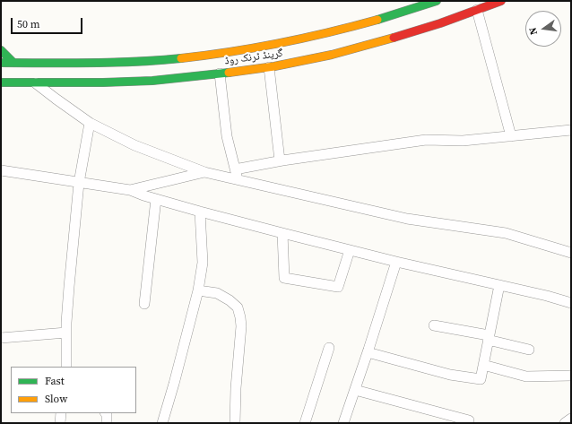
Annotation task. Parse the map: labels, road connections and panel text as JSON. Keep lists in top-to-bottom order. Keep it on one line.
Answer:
{"streets":{"main road":["گرینڈ ٹرنک روڈ"]},"legend":["Fast","Slow"],"scale_bar":"50 m","north":"left"}
